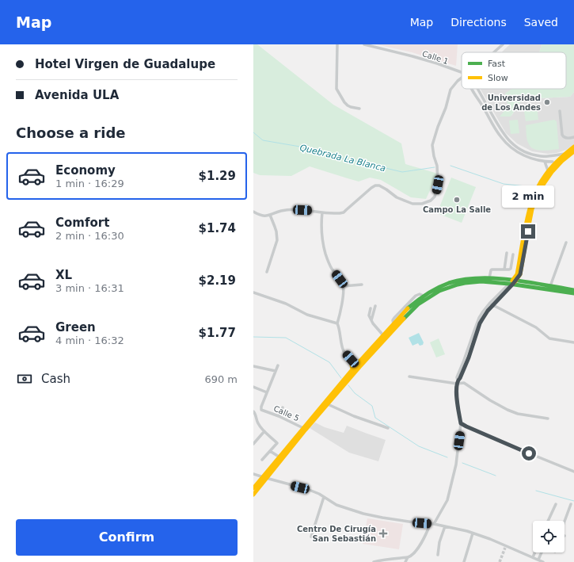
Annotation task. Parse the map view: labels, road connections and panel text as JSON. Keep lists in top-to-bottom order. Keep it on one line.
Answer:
{"streets":{"street":["Calle 1","Calle 5"]},"water":["Quebrada La Blanca"],"places":{"other":["Universidad de Los Andes","Campo La Salle"],"health":["Centro De Cirugía San Sebastián"]},"legend":["Fast","Slow"],"page":{"header":"Map","nav":["Map","Directions","Saved"],"banner":["Hotel Virgen de Guadalupe","Avenida ULA"],"heading":"Choose a ride","list":[{"name":"Economy","note":"1 min · 16:29","value":"$1.29"},{"name":"Comfort","note":"2 min · 16:30","value":"$1.74"},{"name":"XL","note":"3 min · 16:31","value":"$2.19"},{"name":"Green","note":"4 min · 16:32","value":"$1.77"}],"bubble":"2 min","pay":["Cash","690 m"],"buttons":"Confirm"}}
